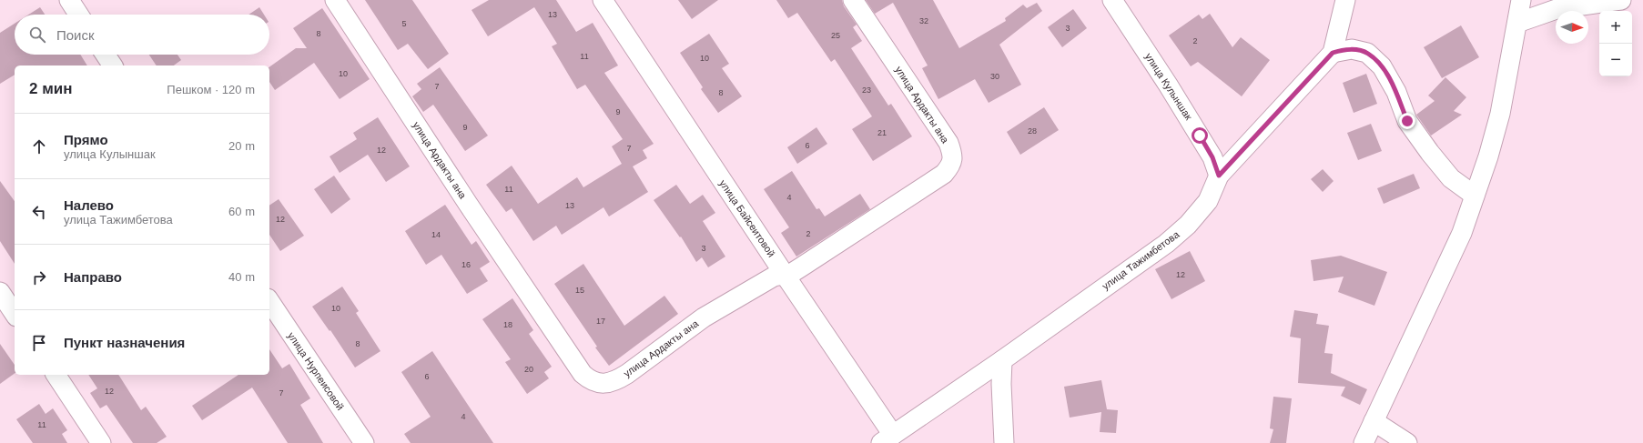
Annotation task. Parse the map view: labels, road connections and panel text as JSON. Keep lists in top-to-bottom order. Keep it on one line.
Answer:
{"streets":{"street":["улица Кулыншак","улица Ардакты ана","улица Байсеитовой","улица Тажимбетова","улица Нурпеисовой"]},"crossings":[["улица Кулыншак","улица Тажимбетова"],["улица Ардакты ана","улица Байсеитовой"],["улица Байсеитовой","улица Тажимбетова"]],"house_numbers":["13","32","5","3","8","25","2","11","10","10","30","7","23","8","9","9","28","21","6","7","12","11","4","13","12","2","14","3","16","12","15","10","17","18","8","20","6","12","7","4","11"],"north":"right","page":{"map_buttons":["+","−"],"search":"Поиск","heading":["2 мин","Пешком · 120 m"],"list":[["Прямо","улица Кулыншак","20 m"],["Налево","улица Тажимбетова","60 m"],["Направо","40 m"],"Пункт назначения"]}}
